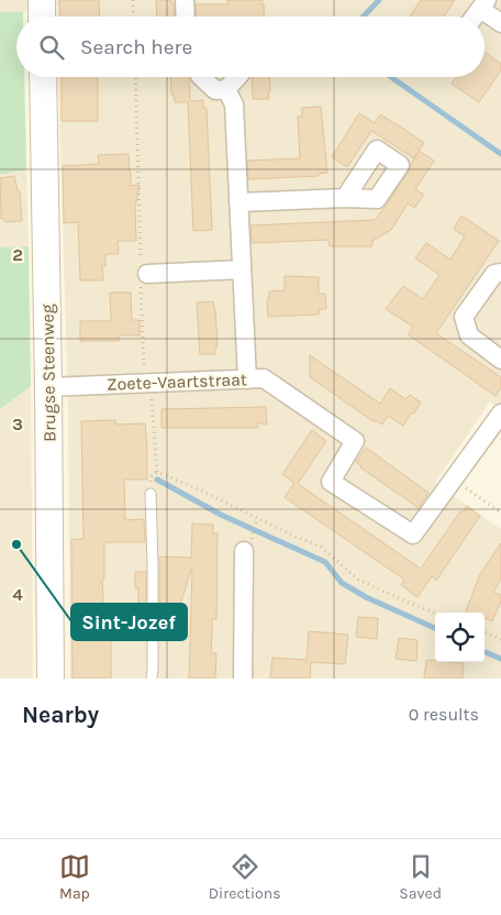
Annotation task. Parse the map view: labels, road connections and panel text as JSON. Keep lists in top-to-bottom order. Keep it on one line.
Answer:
{"streets":{"main road":["Brugse Steenweg"],"street":["Zoete-Vaartstraat"]},"crossings":[["Brugse Steenweg","Zoete-Vaartstraat"]],"places":["Sint-Jozef"],"page":{"search":"Search here","heading":["Nearby","0 results"],"nav":["Map","Directions","Saved"]},"grid":{"rows":["2","3","4"]}}
